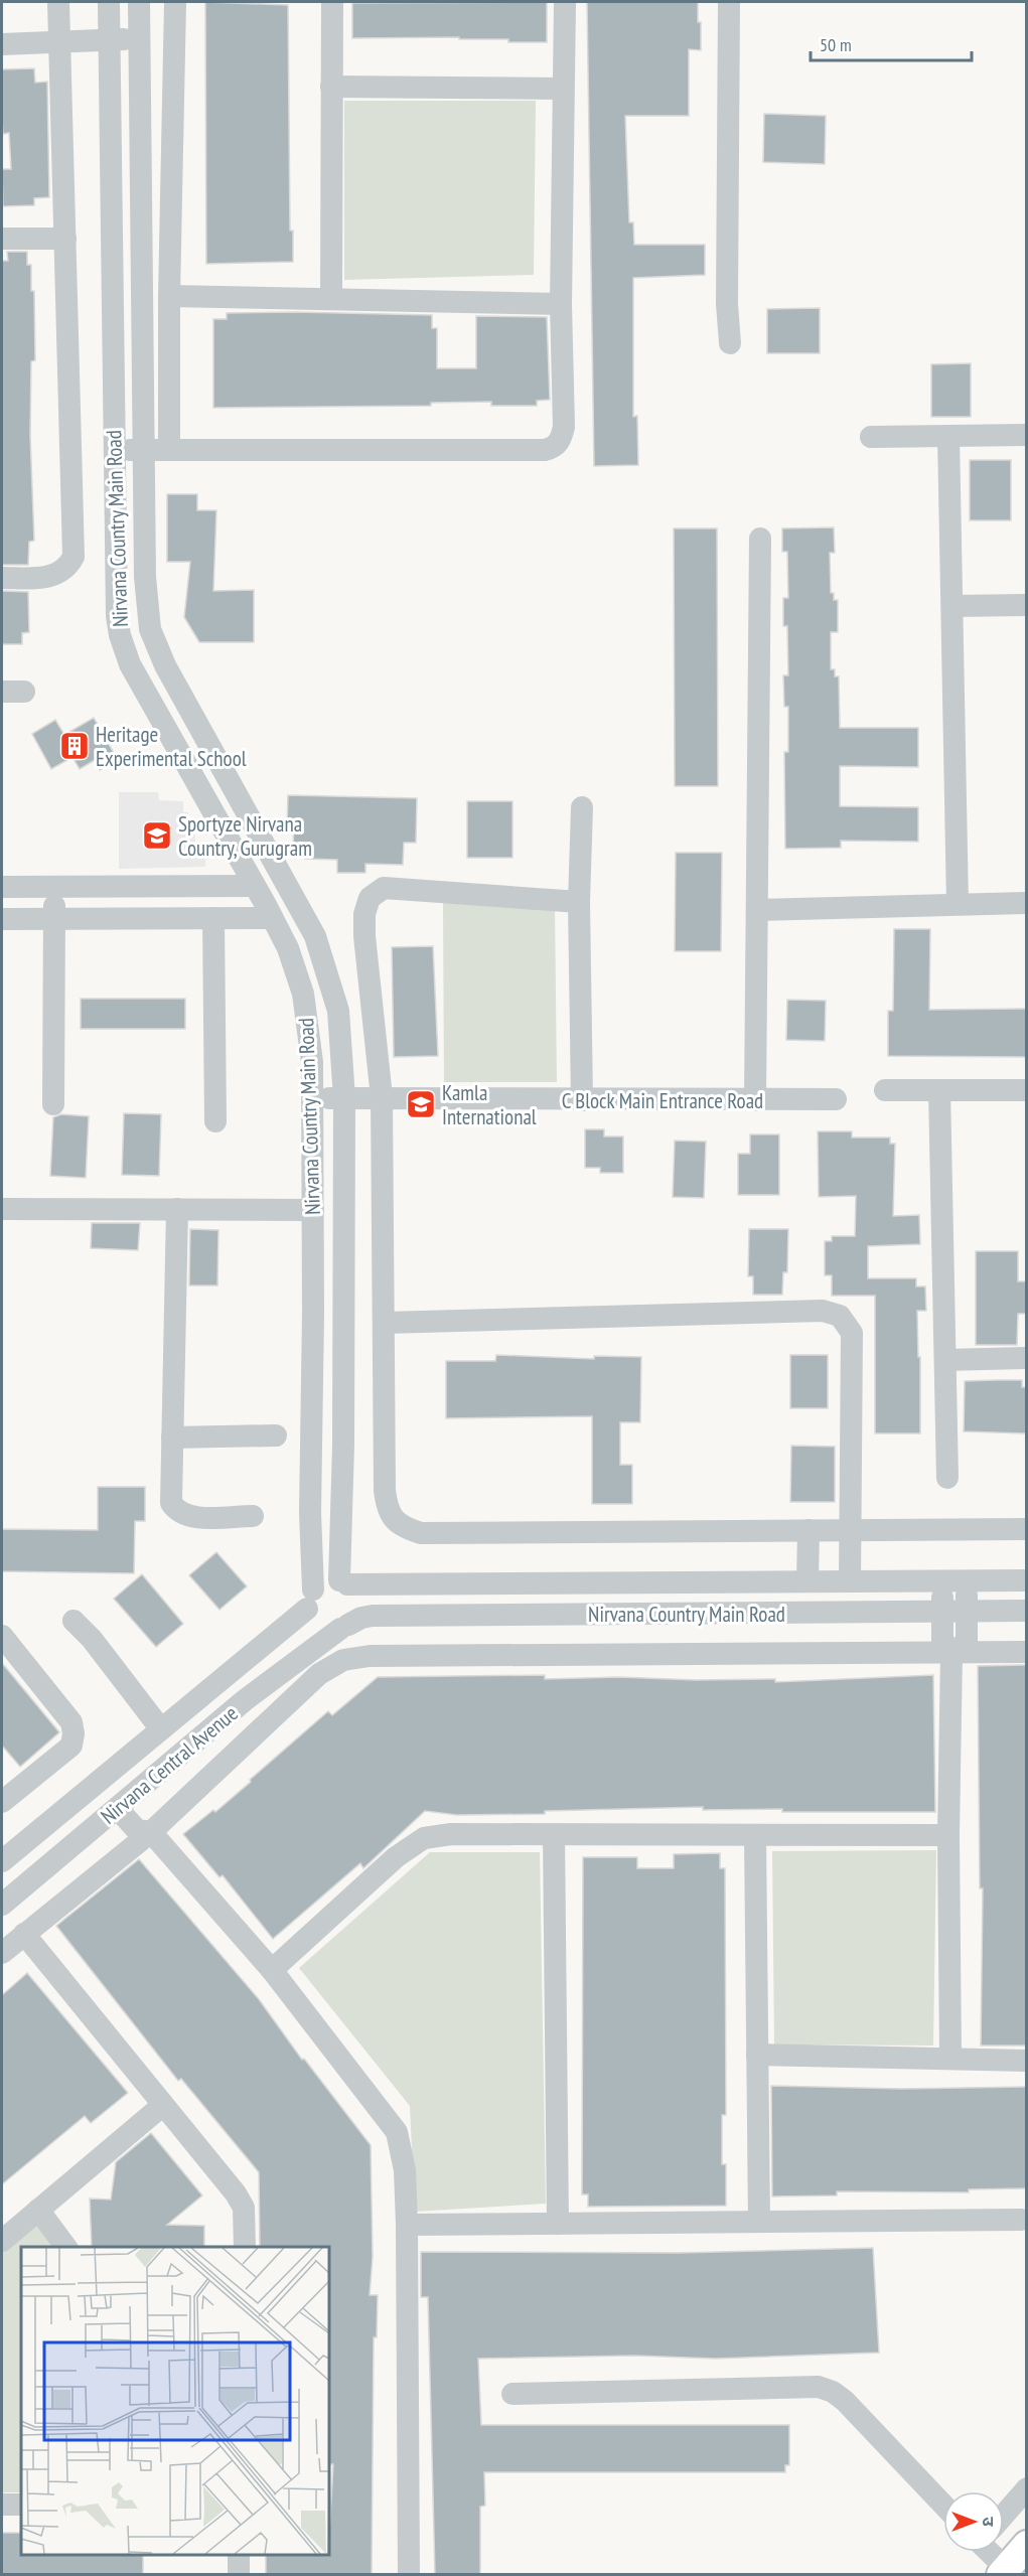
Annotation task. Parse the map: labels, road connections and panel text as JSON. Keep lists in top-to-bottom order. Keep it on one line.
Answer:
{"streets":{"street":["Nirvana Country Main Road","C Block Main Entrance Road","Nirvana Central Avenue"]},"crossings":[["Nirvana Country Main Road","C Block Main Entrance Road"],["Nirvana Country Main Road","Nirvana Central Avenue"]],"places":{"building":["Heritage Experimental School"],"school or university":["Sportyze Nirvana Country, Gurugram","Kamla International"]},"scale_bar":"50 m","north":"right"}
